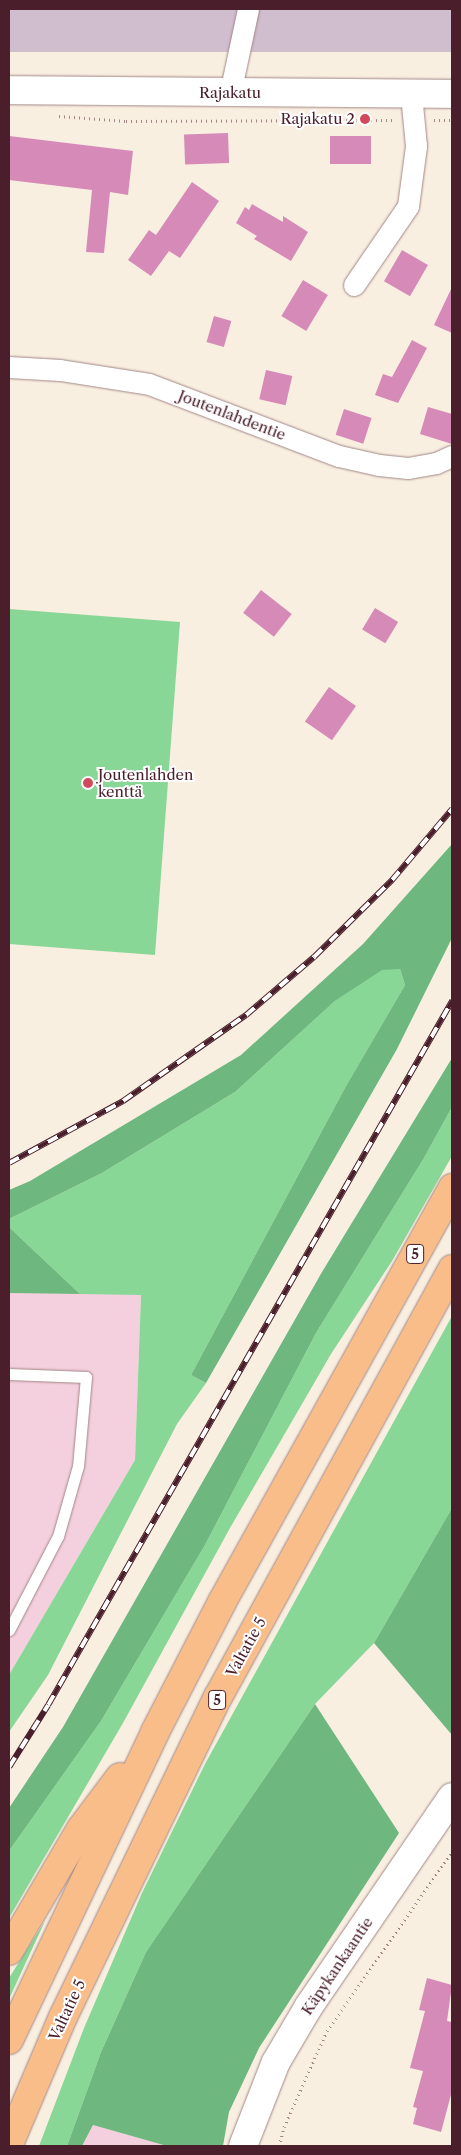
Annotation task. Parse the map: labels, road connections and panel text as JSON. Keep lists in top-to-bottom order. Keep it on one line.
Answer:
{"streets":{"highway":["5","Valtatie 5"],"street":["Rajakatu","Joutenlahdentie","Käpykankaantie"]},"places":["Rajakatu 2","Joutenlahden kenttä"]}
